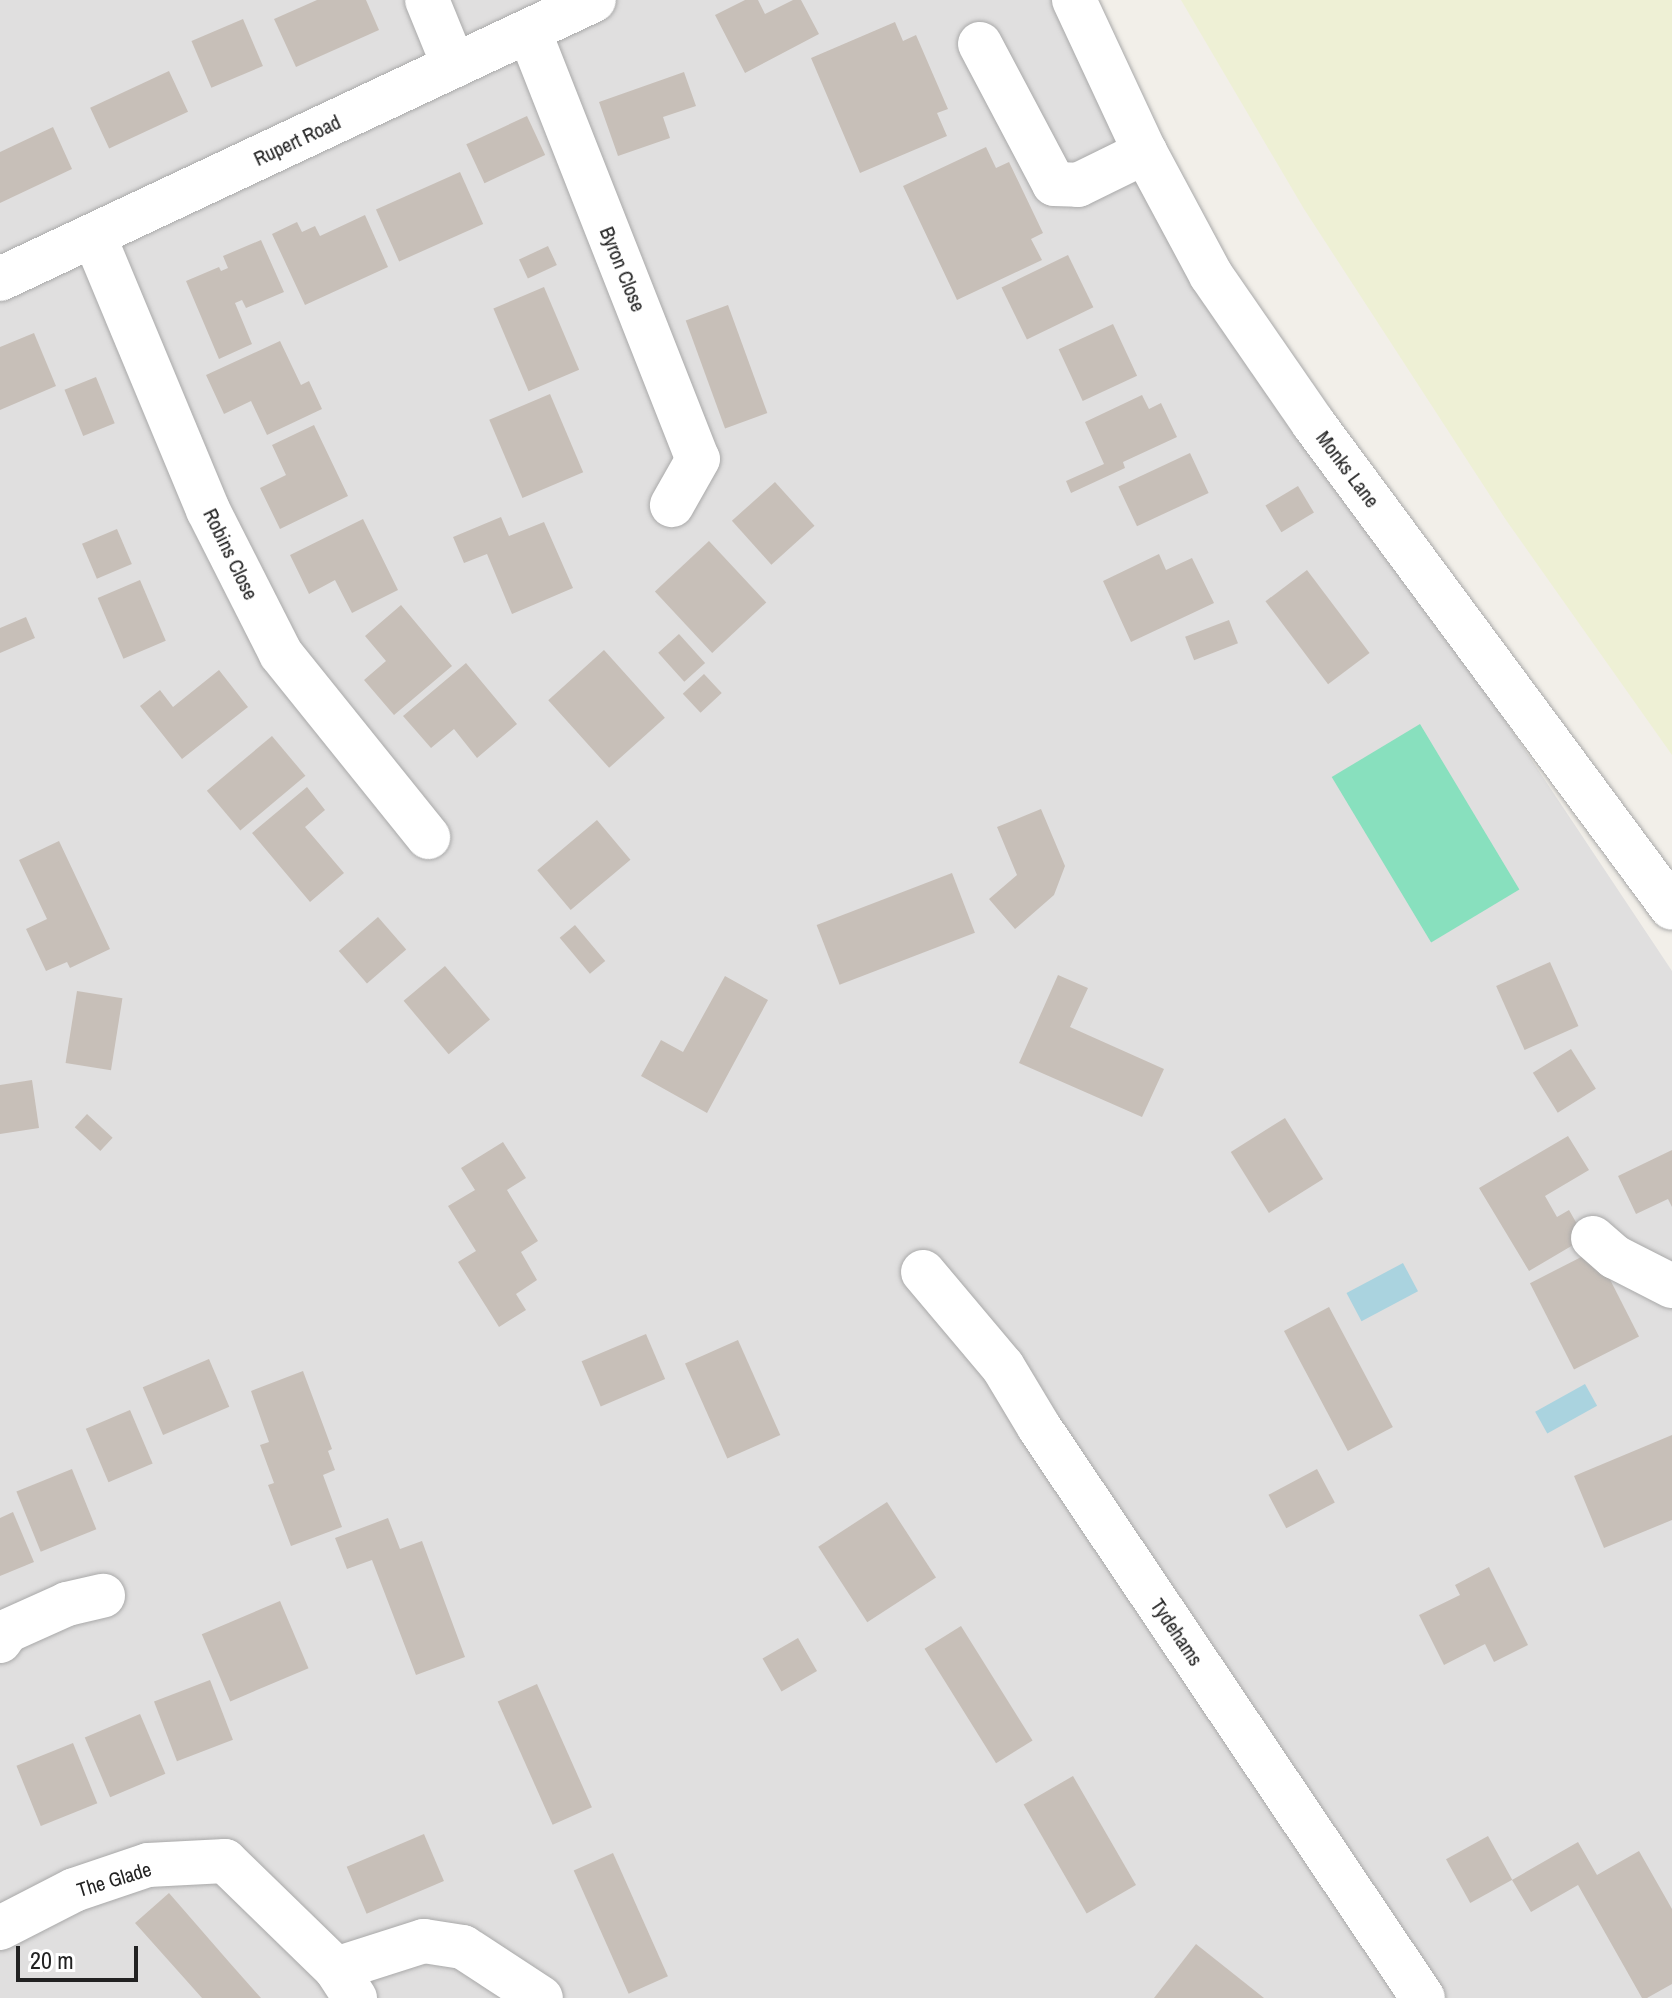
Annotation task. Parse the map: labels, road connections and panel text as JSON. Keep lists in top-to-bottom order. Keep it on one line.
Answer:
{"streets":{"street":["Rupert Road","Byron Close","Monks Lane","Robins Close","Tydehams","The Glade"]},"crossings":[["Rupert Road","Byron Close"],["Rupert Road","Robins Close"]],"scale_bar":"20 m"}
